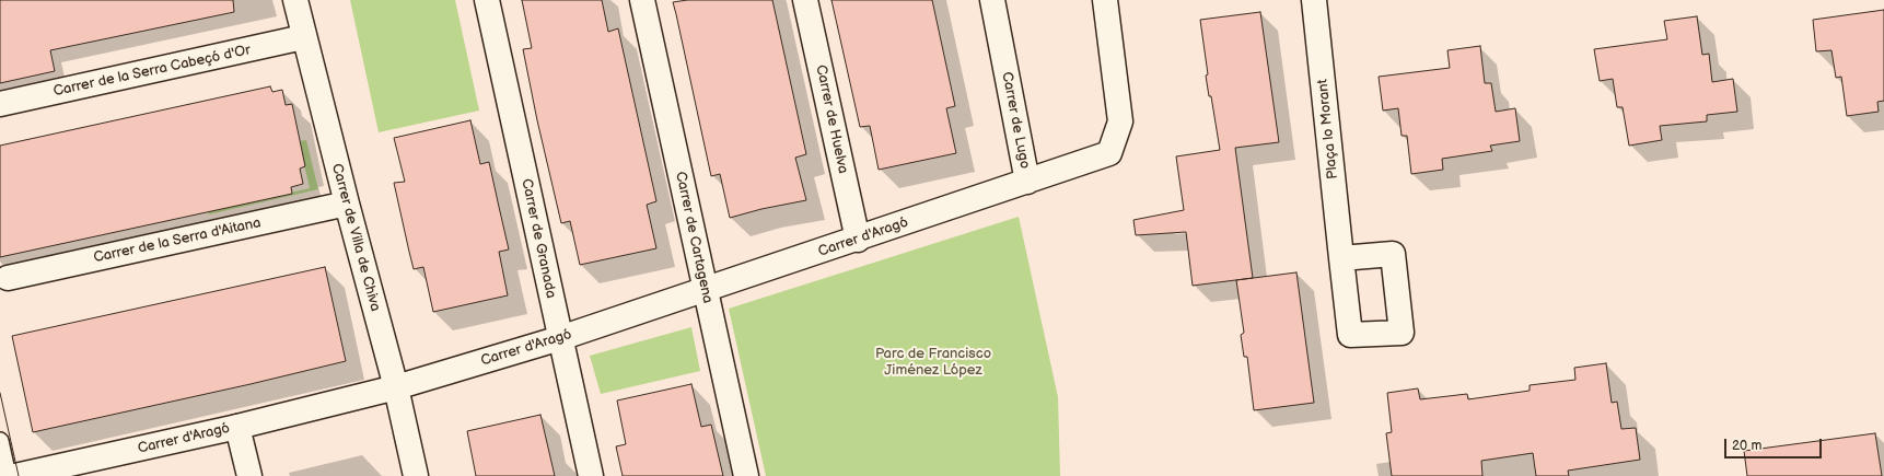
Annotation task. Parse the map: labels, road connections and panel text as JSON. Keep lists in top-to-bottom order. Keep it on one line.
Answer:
{"streets":{"street":["Carrer de la Serra Cabeçó d'Or","Carrer de Huelva","Carrer de Lugo","Plaça lo Morant","Carrer de Villa de Chiva","Carrer de Cartagena","Carrer d'Aragó","Carrer de Granada","Carrer de la Serra d'Aitana"]},"crossings":[["Carrer de la Serra Cabeçó d'Or","Carrer de Villa de Chiva"],["Carrer de Huelva","Carrer d'Aragó"],["Carrer de Lugo","Carrer d'Aragó"],["Carrer de Villa de Chiva","Carrer d'Aragó"],["Carrer de Villa de Chiva","Carrer de la Serra d'Aitana"],["Carrer de Cartagena","Carrer d'Aragó"],["Carrer d'Aragó","Carrer de Granada"]],"parks":["Parc de Francisco Jiménez López"],"scale_bar":"20 m"}
